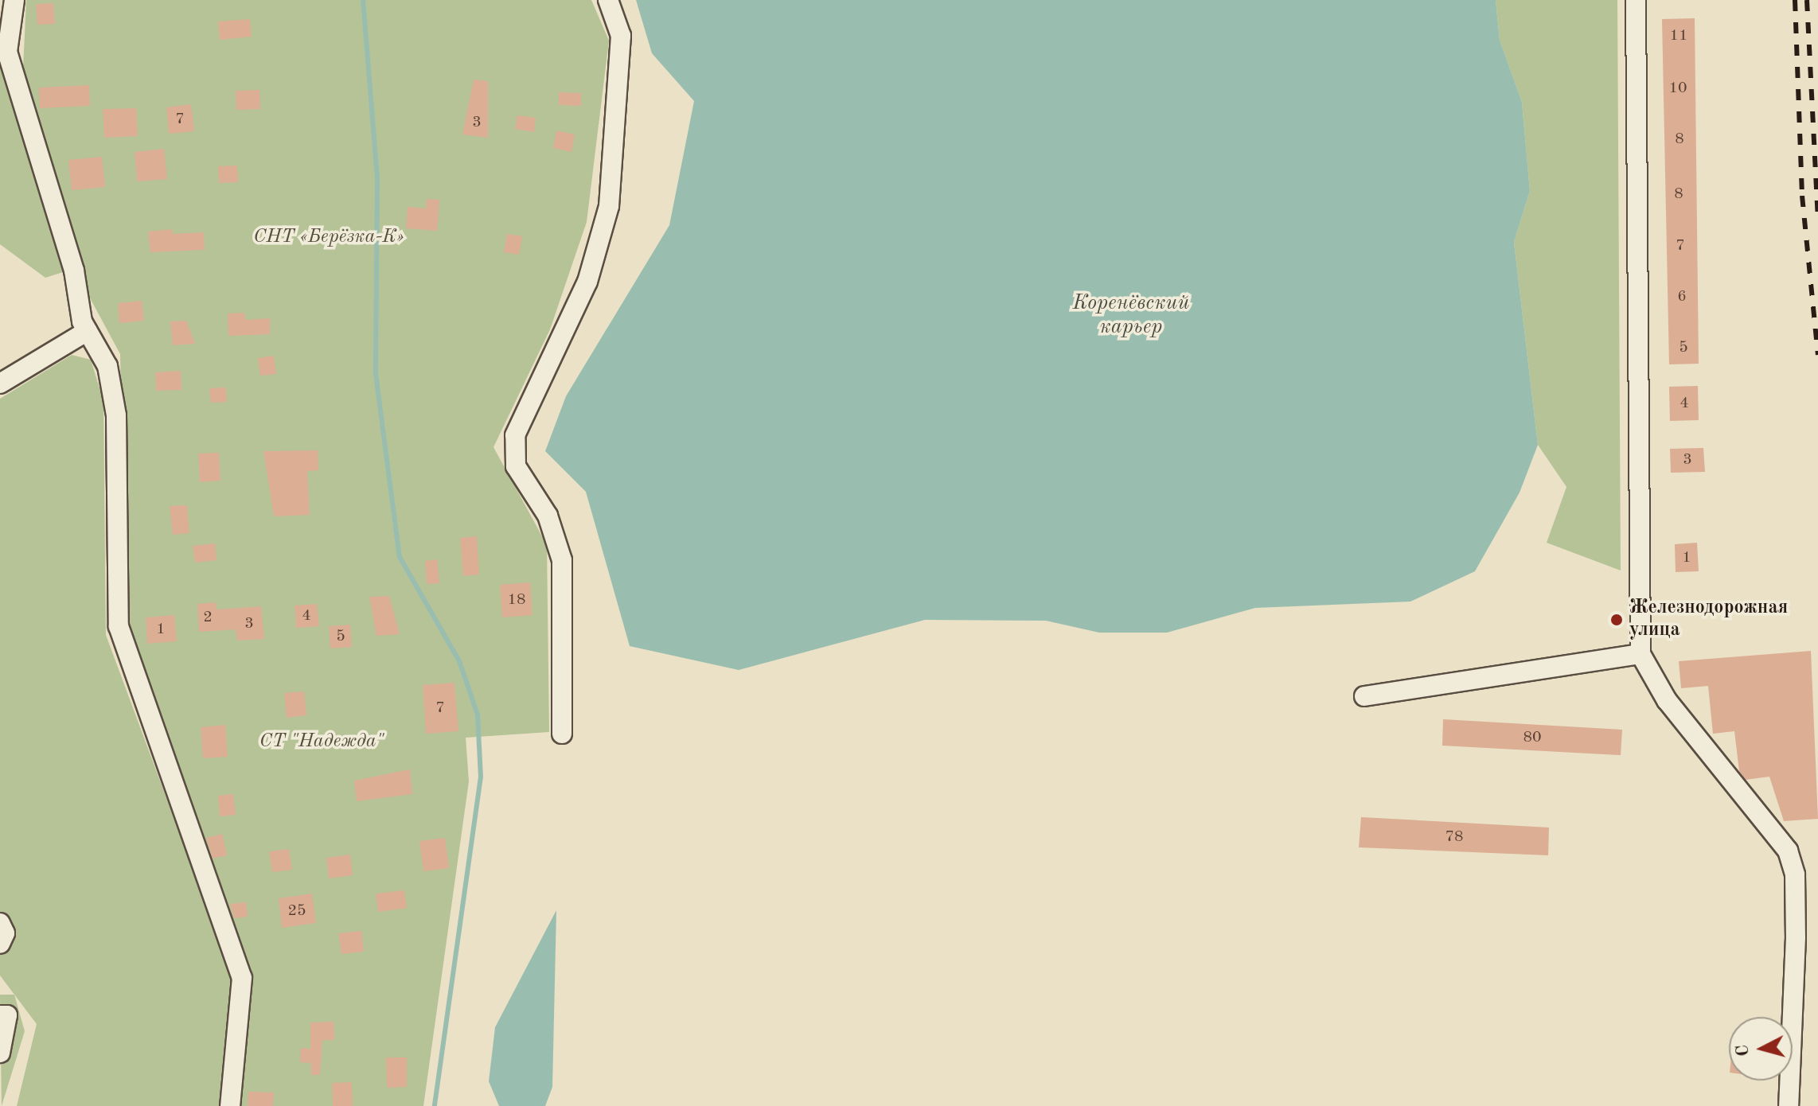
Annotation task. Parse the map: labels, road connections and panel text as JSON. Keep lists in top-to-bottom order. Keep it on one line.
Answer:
{"water":["Коренёвский карьер"],"parks":["СНТ «Берёзка-К»","СТ \"Надежда\""],"places":["Железнодорожная улица"],"house_numbers":["11","10","7","3","8","8","7","6","5","4","3","1","18","4","2","3","1","5","7","80","78","25"],"north":"left"}
